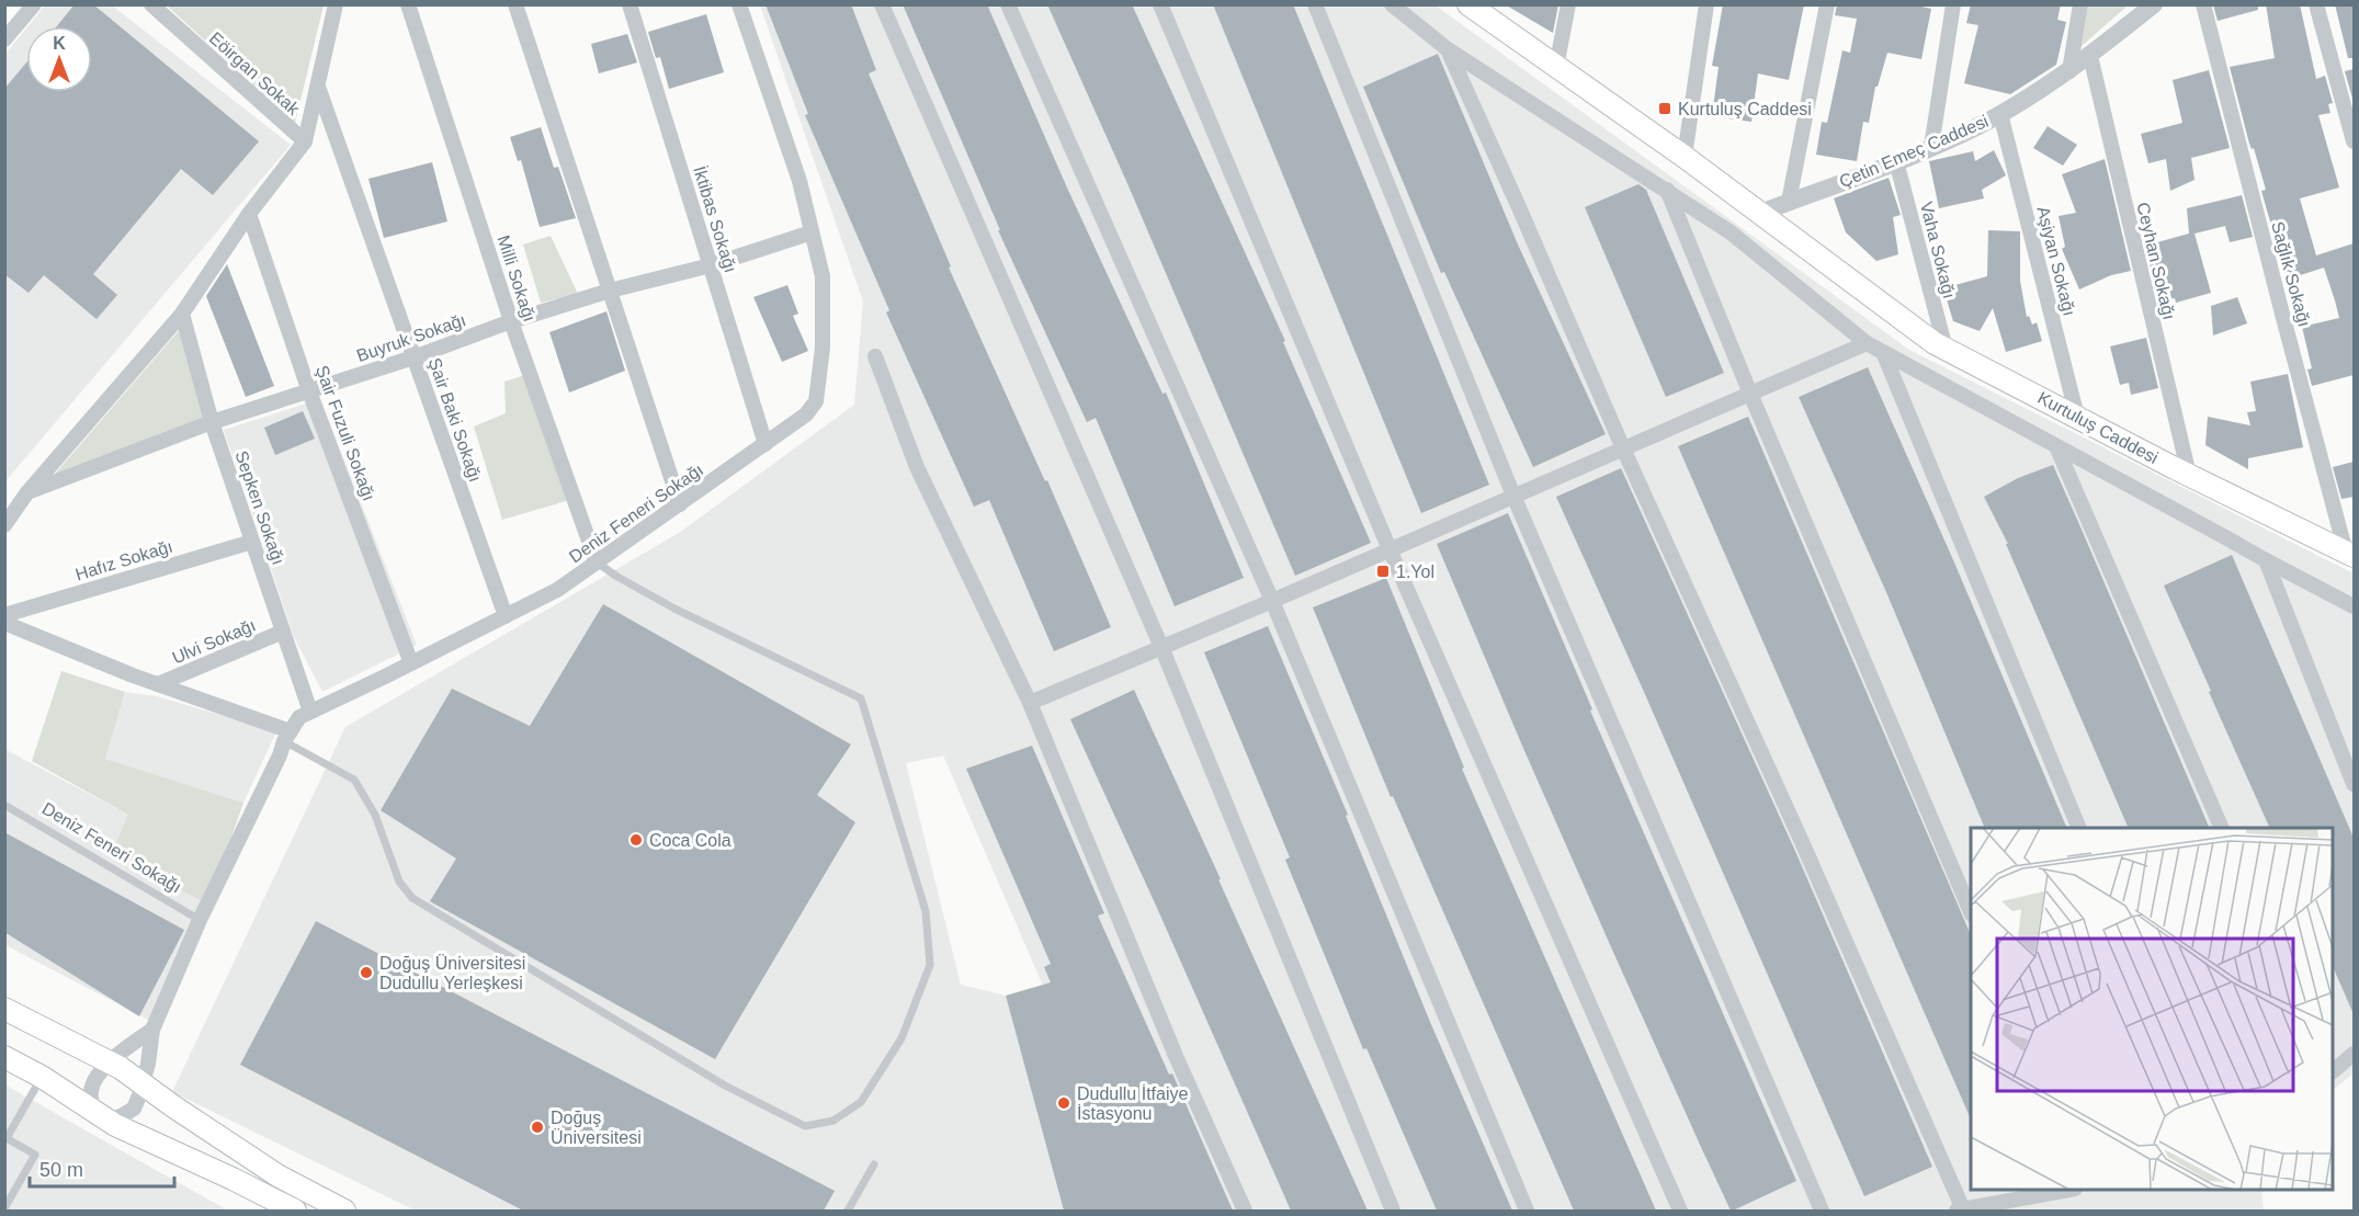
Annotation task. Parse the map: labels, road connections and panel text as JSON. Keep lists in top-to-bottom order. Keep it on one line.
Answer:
{"streets":{"main road":["Kurtuluş Caddesi"],"street":["Eöirgan Sokak","Çetin Emeç Caddesi","İktibas Sokağı","Vaha Sokağı","Aşiyan Sokağı","Ceyhan Sokağı","Sağlık Sokağı","Milli Sokağı","Buyruk Sokağı","Şair Baki Sokağı","Şair Fuzuli Sokağı","Sepken Sokağı","Deniz Feneri Sokağı","Hafız Sokağı","Ulvi Sokağı"]},"crossings":[["Çetin Emeç Caddesi","Vaha Sokağı"],["Çetin Emeç Caddesi","Aşiyan Sokağı"],["Çetin Emeç Caddesi","Ceyhan Sokağı"],["Çetin Emeç Caddesi","Kurtuluş Caddesi"],["İktibas Sokağı","Buyruk Sokağı"],["İktibas Sokağı","Deniz Feneri Sokağı"],["Vaha Sokağı","Kurtuluş Caddesi"],["Aşiyan Sokağı","Kurtuluş Caddesi"],["Ceyhan Sokağı","Kurtuluş Caddesi"],["Sağlık Sokağı","Kurtuluş Caddesi"],["Milli Sokağı","Buyruk Sokağı"],["Milli Sokağı","Deniz Feneri Sokağı"],["Buyruk Sokağı","Şair Baki Sokağı"],["Buyruk Sokağı","Şair Fuzuli Sokağı"],["Buyruk Sokağı","Sepken Sokağı"],["Buyruk Sokağı","Deniz Feneri Sokağı"],["Şair Baki Sokağı","Deniz Feneri Sokağı"],["Şair Fuzuli Sokağı","Deniz Feneri Sokağı"],["Sepken Sokağı","Deniz Feneri Sokağı"],["Sepken Sokağı","Hafız Sokağı"],["Sepken Sokağı","Ulvi Sokağı"]],"places":{"transit":["Kurtuluş Caddesi","1.Yol"],"other":["Coca Cola","Doğuş Üniversitesi Dudullu Yerleşkesi","Dudullu İtfaiye İstasyonu","Doğuş Üniversitesi"]},"scale_bar":"50 m","north":"top"}
